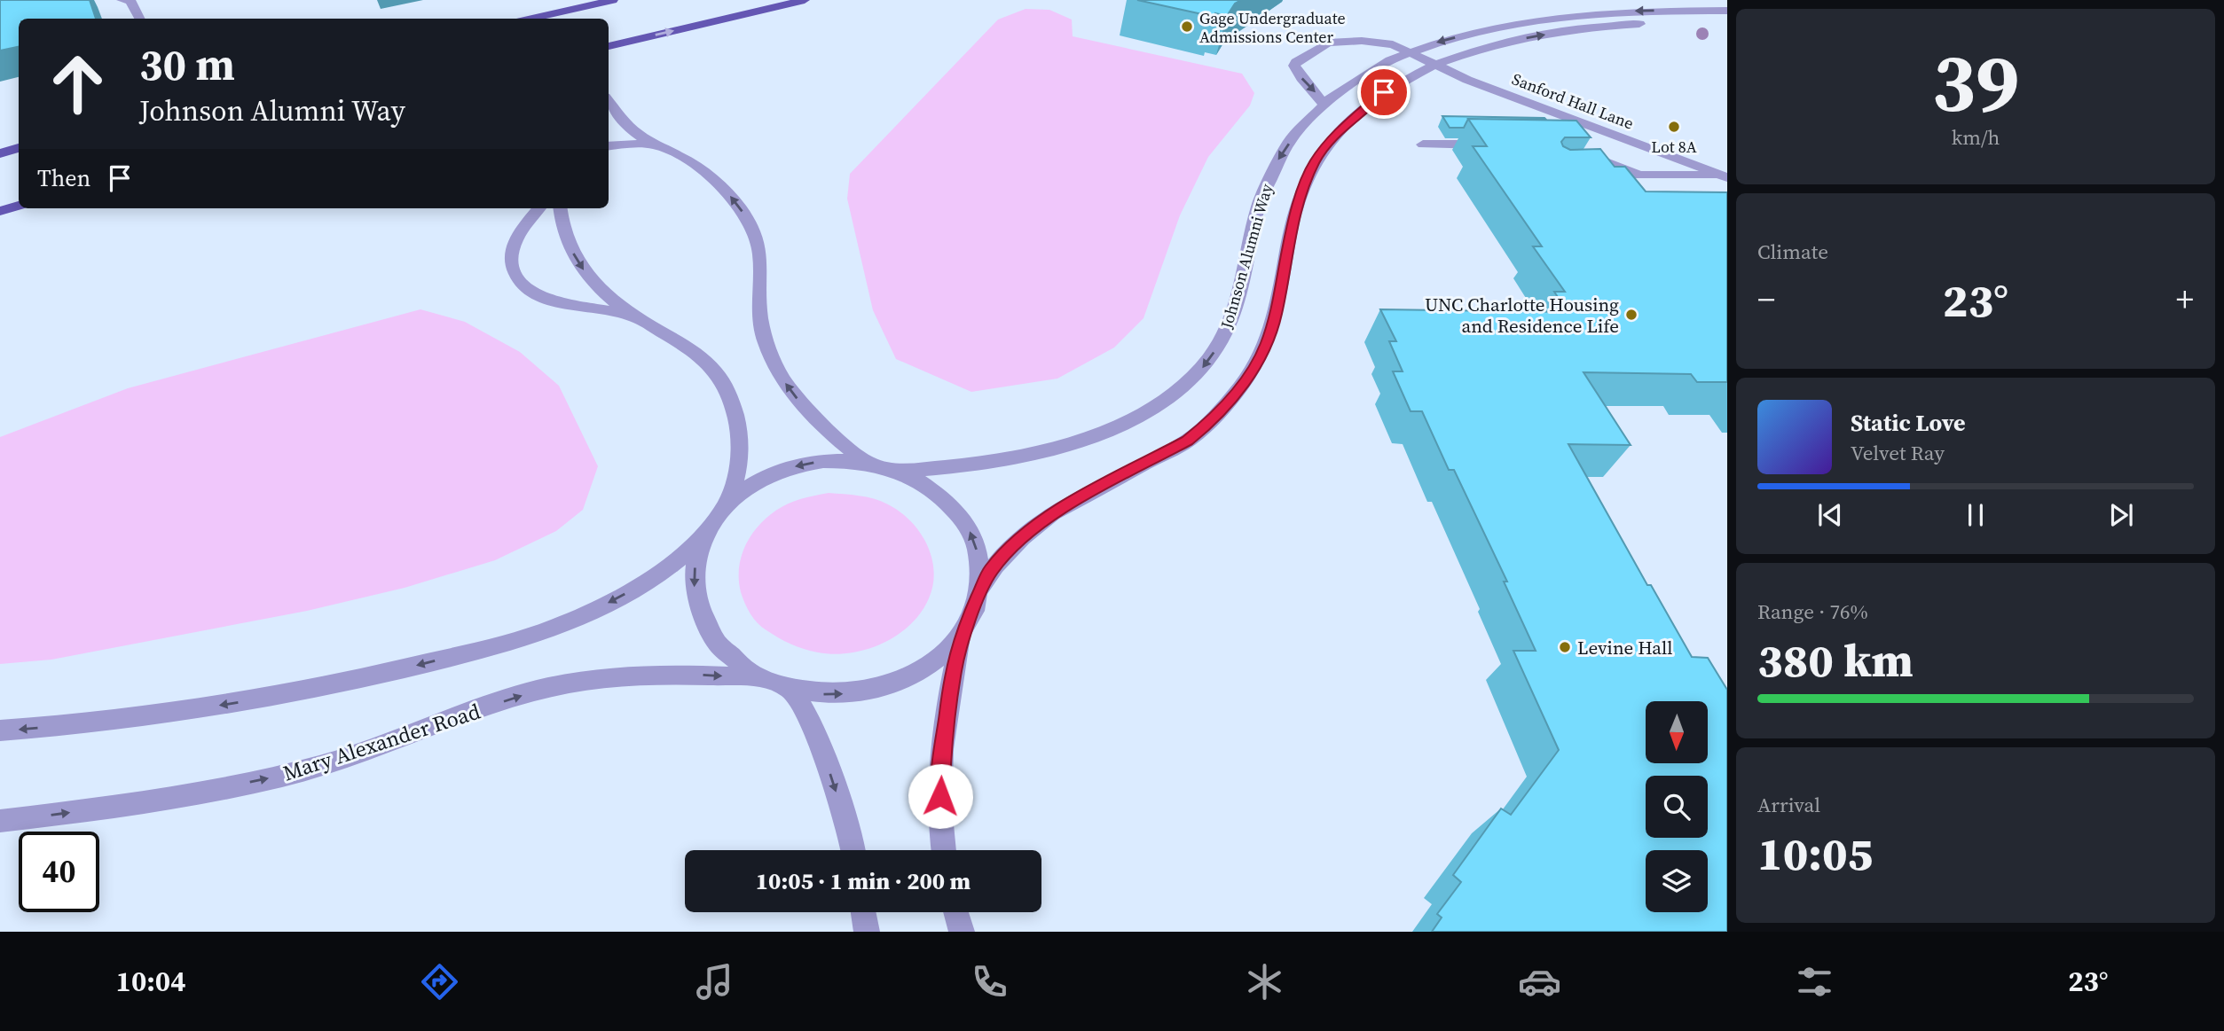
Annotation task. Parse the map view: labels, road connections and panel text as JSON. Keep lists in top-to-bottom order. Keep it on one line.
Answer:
{"streets":{"street":["Sanford Hall Lane","Johnson Alumni Way","Mary Alexander Road"]},"crossings":[["Sanford Hall Lane","Johnson Alumni Way"]],"places":["Gage Undergraduate Admissions Center","Lot 8A","UNC Charlotte Housing and Residence Life","Levine Hall"],"north":"bottom","page":{"tile":[["39","km/h"],"Climate",["Range · 76%","380 km"],["Arrival","10:05"]],"turn":["30 m","Johnson Alumni Way"],"then":"Then","heat":["−","23°","+"],"song":["Static Love","Velvet Ray"],"limit":"40","trip":"10:05 · 1 min · 200 m","tabs":["10:04","23°"]}}
